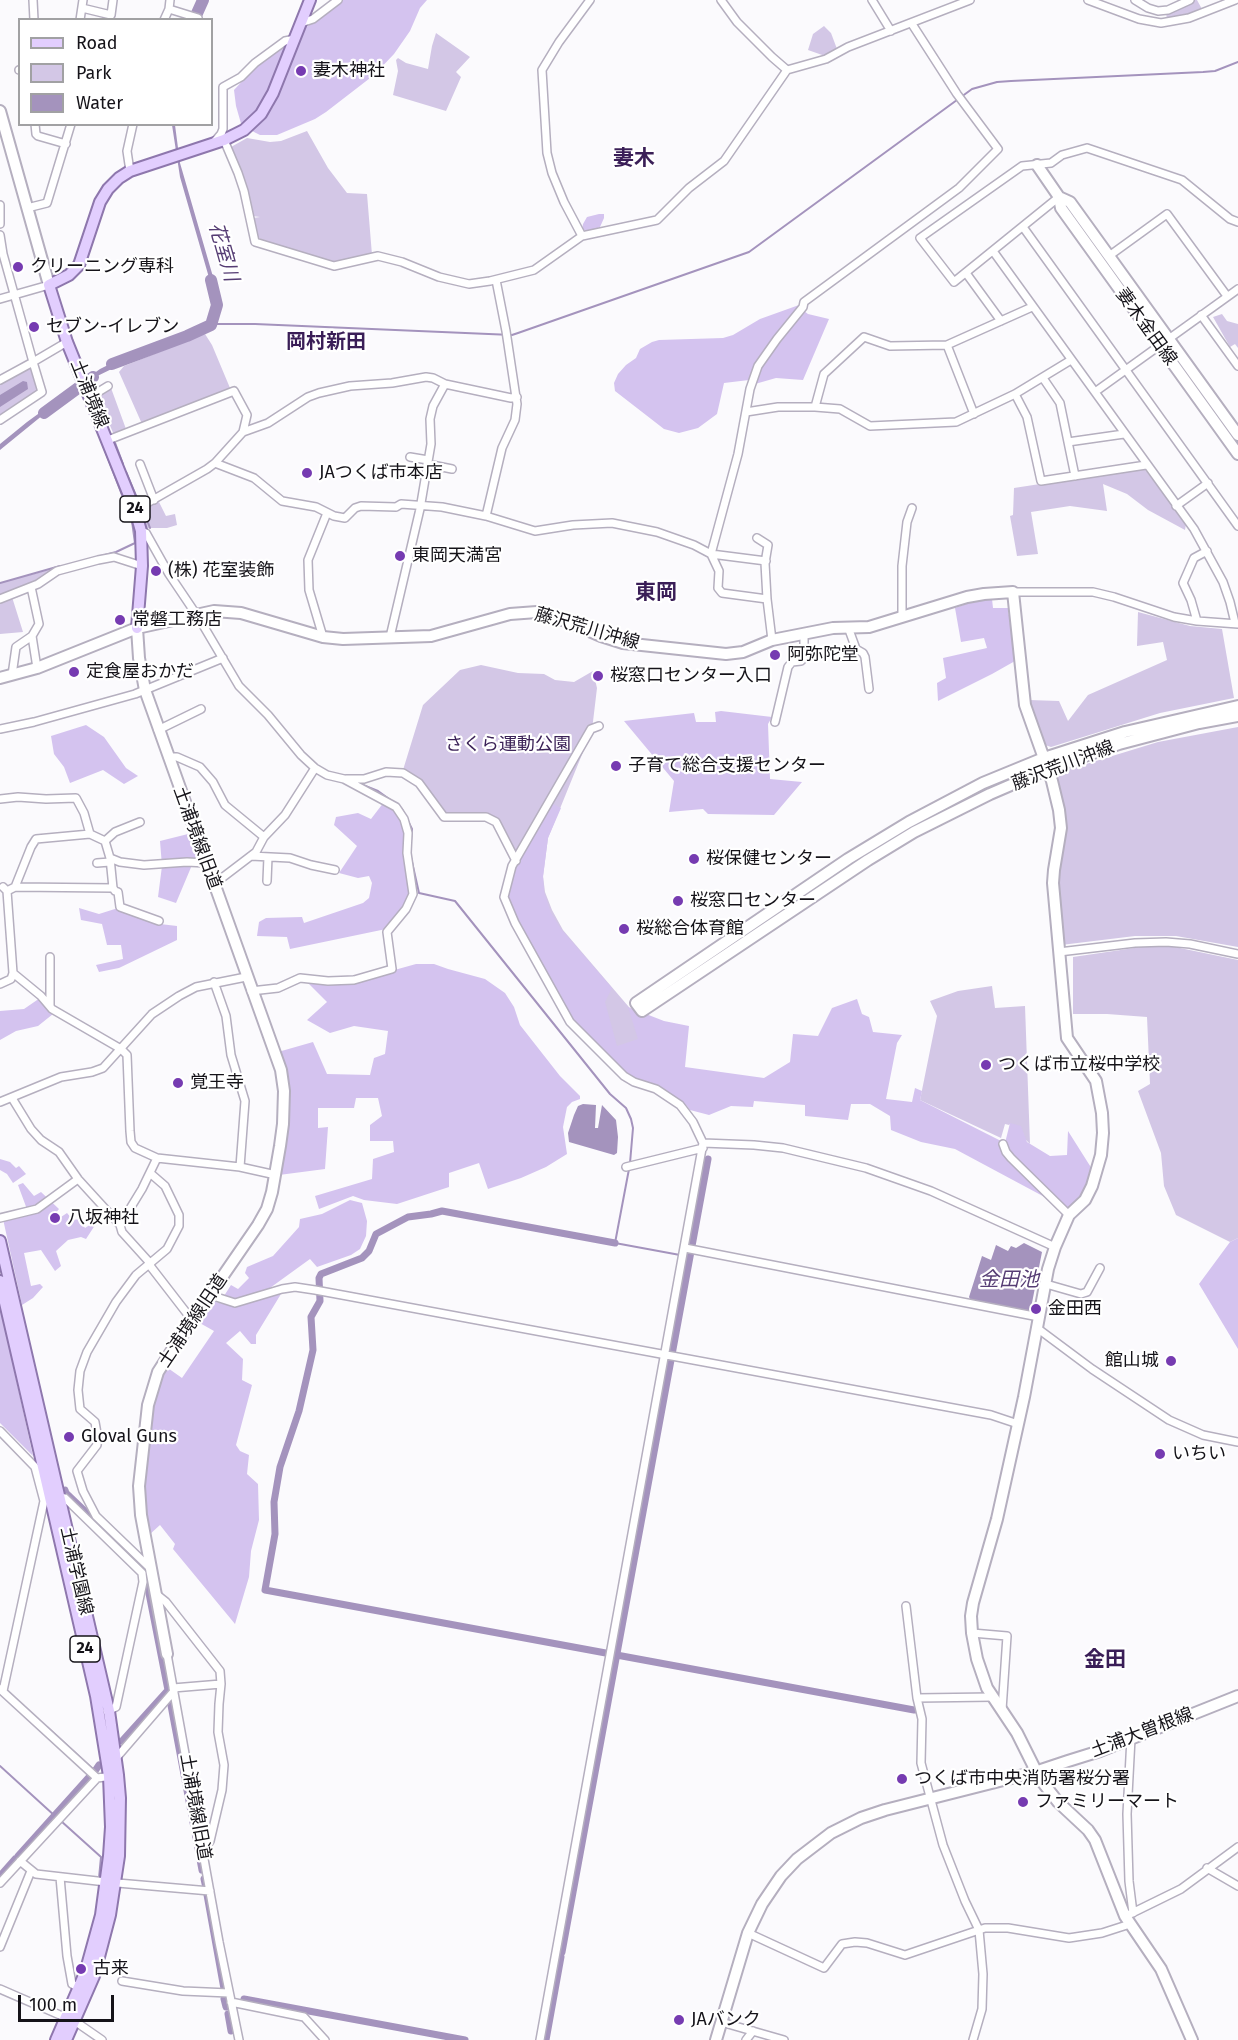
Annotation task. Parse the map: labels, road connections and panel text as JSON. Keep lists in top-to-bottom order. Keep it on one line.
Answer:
{"streets":{"main road":["土浦境線","24","土浦学園線"],"street":["妻木金田線","藤沢荒川沖線","土浦境線旧道","土浦大曽根線"]},"crossings":[["土浦境線","藤沢荒川沖線"],["土浦境線","土浦境線旧道"],["藤沢荒川沖線","土浦境線旧道"]],"districts":["妻木","岡村新田","東岡","金田"],"water":["花室川","金田池"],"parks":["さくら運動公園"],"places":["妻木神社","クリーニング専科","セブン-イレブン","JAつくば市本店","東岡天満宮","(株) 花室装飾","常磐工務店","阿弥陀堂","定食屋おかだ","桜窓口センター入口","子育て総合支援センター","桜保健センター","桜窓口センター","桜総合体育館","つくば市立桜中学校","覚王寺","八坂神社","金田西","館山城","Gloval Guns","いちい","つくば市中央消防署桜分署","ファミリーマート","古来","JAバンク"],"legend":["Road","Park","Water"],"scale_bar":"100 m"}
